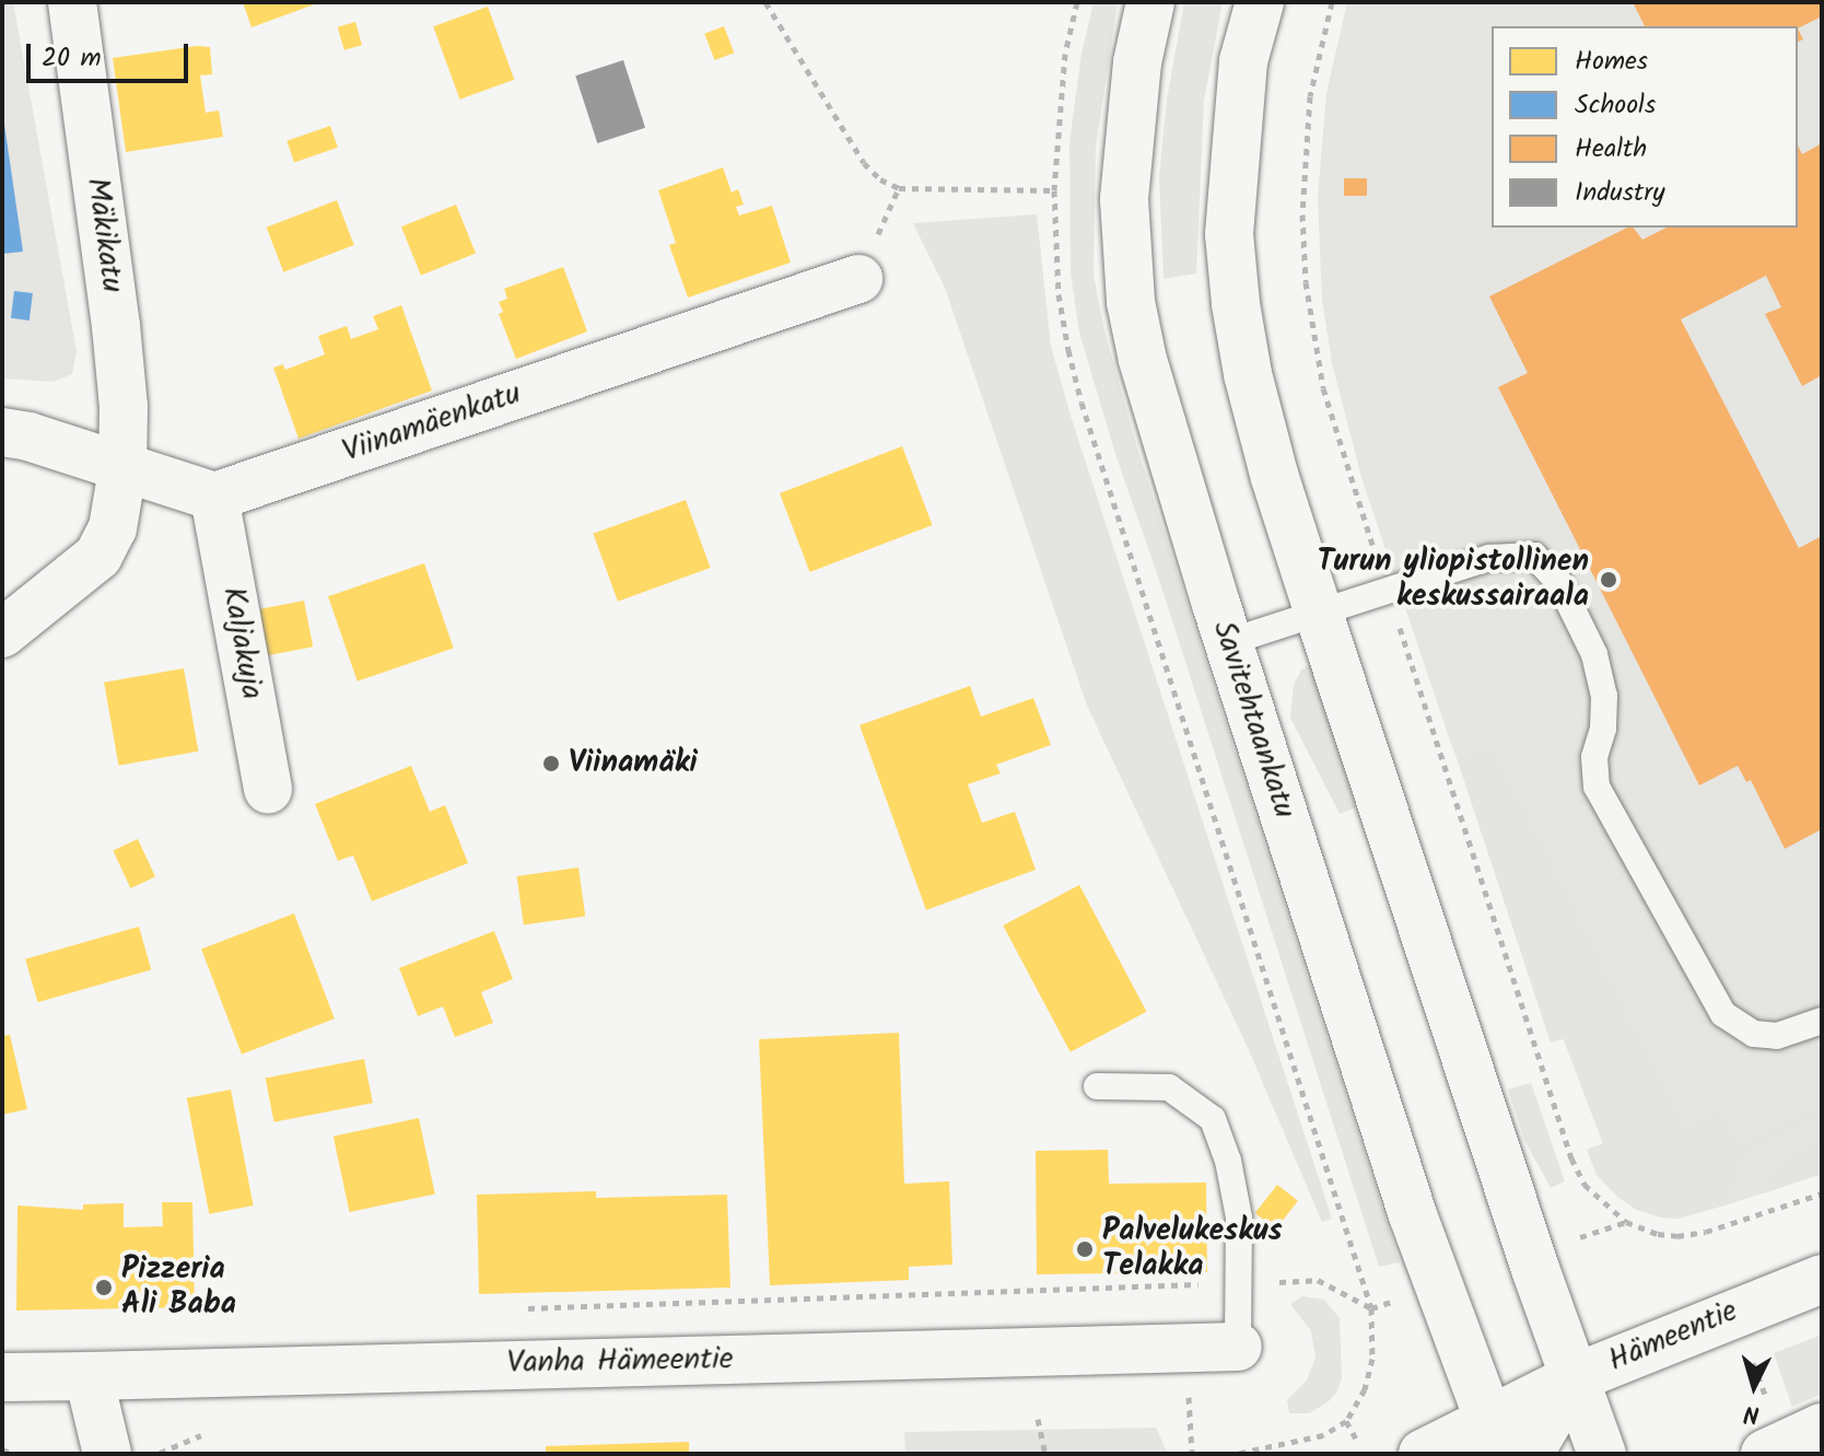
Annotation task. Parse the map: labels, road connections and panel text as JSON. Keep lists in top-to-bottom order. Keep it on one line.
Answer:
{"streets":{"main road":["Mäkikatu","Viinamäenkatu","Kaljakuja","Savitehtaankatu","Hämeentie","Vanha Hämeentie"]},"crossings":[["Viinamäenkatu","Kaljakuja"],["Savitehtaankatu","Hämeentie"]],"places":["Turun yliopistollinen keskussairaala","Viinamäki","Palvelukeskus Telakka","Pizzeria Ali Baba"],"legend":["Homes","Schools","Health","Industry"],"scale_bar":"20 m","north":"bottom"}
